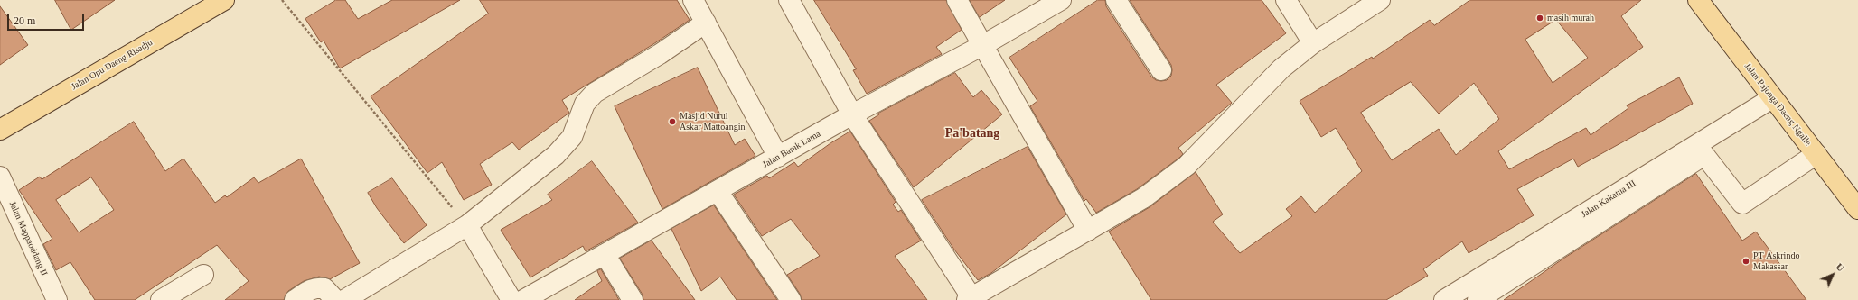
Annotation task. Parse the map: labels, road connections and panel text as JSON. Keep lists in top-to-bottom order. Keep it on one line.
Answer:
{"streets":{"main road":["Jalan Opu Daeng Risadju","Jalan Pajonga Daeng Ngalle"],"street":["Jalan Barak Lama","Jalan Kakatua III","Jalan Mappaoddang II"]},"crossings":[["Jalan Pajonga Daeng Ngalle","Jalan Kakatua III"]],"districts":["Pa'batang"],"places":["masih murah","Masjid Nurul Askar Mattoangin","PT Askrindo Makassar"],"scale_bar":"20 m","north":"top right"}
